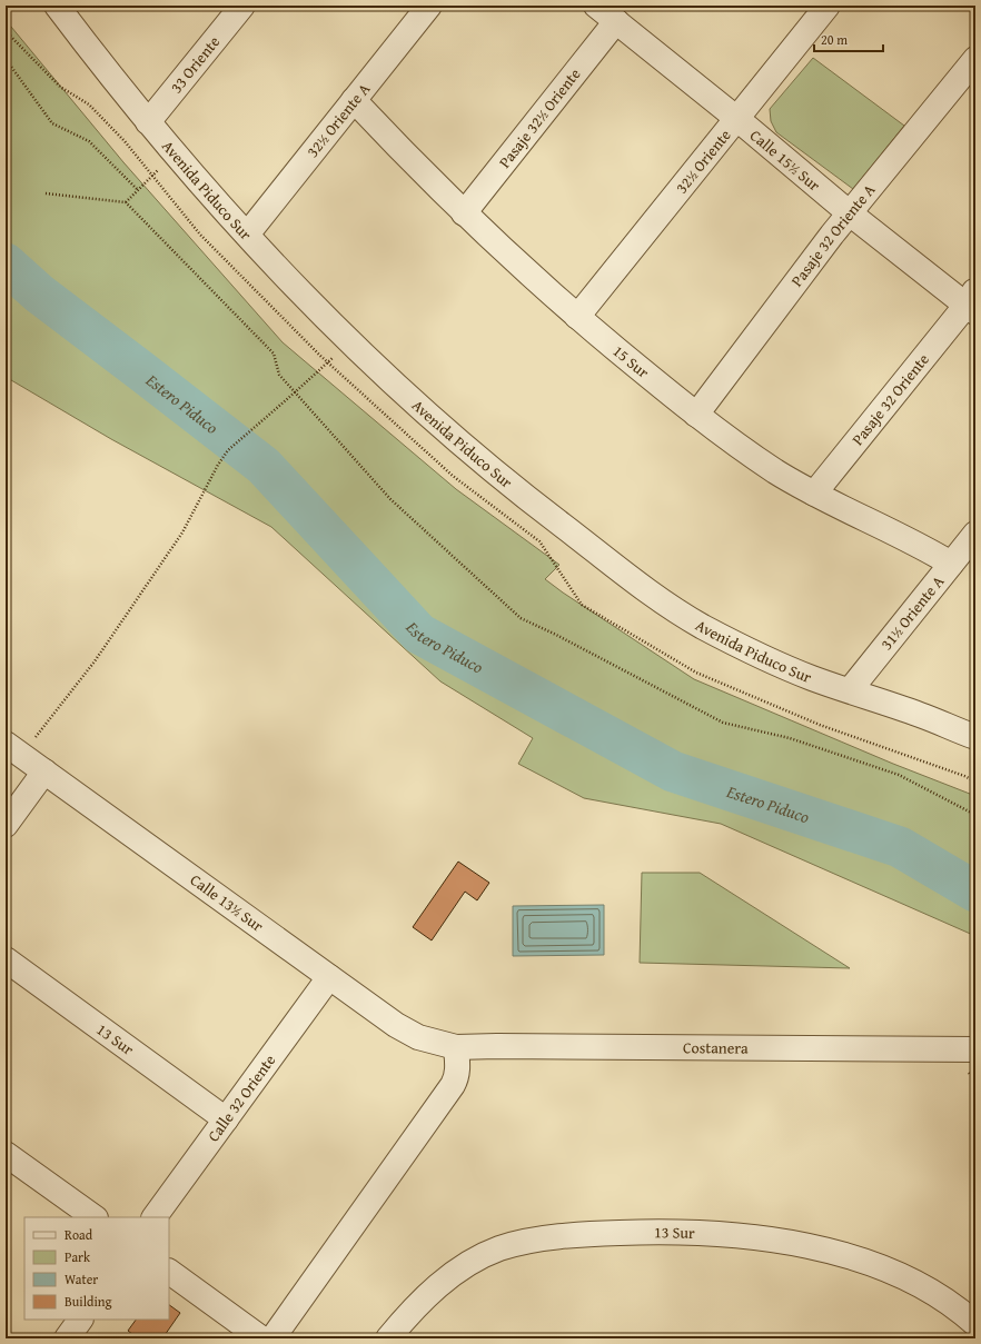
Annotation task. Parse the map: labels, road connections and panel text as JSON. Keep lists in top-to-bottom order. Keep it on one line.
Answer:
{"streets":{"street":["33 Oriente","Pasaje 32½ Oriente","32½ Oriente A","Calle 15½ Sur","32½ Oriente","Avenida Piduco Sur","Pasaje 32 Oriente A","15 Sur","Pasaje 32 Oriente","31½ Oriente A","Calle 13½ Sur","13 Sur","Costanera","Calle 32 Oriente"]},"crossings":[["33 Oriente","Avenida Piduco Sur"],["Pasaje 32½ Oriente","Calle 15½ Sur"],["Pasaje 32½ Oriente","15 Sur"],["32½ Oriente A","Avenida Piduco Sur"],["32½ Oriente A","15 Sur"],["Calle 15½ Sur","32½ Oriente"],["Calle 15½ Sur","Pasaje 32 Oriente A"],["Calle 15½ Sur","Pasaje 32 Oriente"],["32½ Oriente","15 Sur"],["Avenida Piduco Sur","31½ Oriente A"],["Pasaje 32 Oriente A","15 Sur"],["15 Sur","Pasaje 32 Oriente"],["15 Sur","31½ Oriente A"],["Calle 13½ Sur","Costanera"],["Calle 13½ Sur","Calle 32 Oriente"],["13 Sur","Calle 32 Oriente"]],"water":["Estero Piduco"],"legend":["Road","Park","Water","Building"],"scale_bar":"20 m"}
